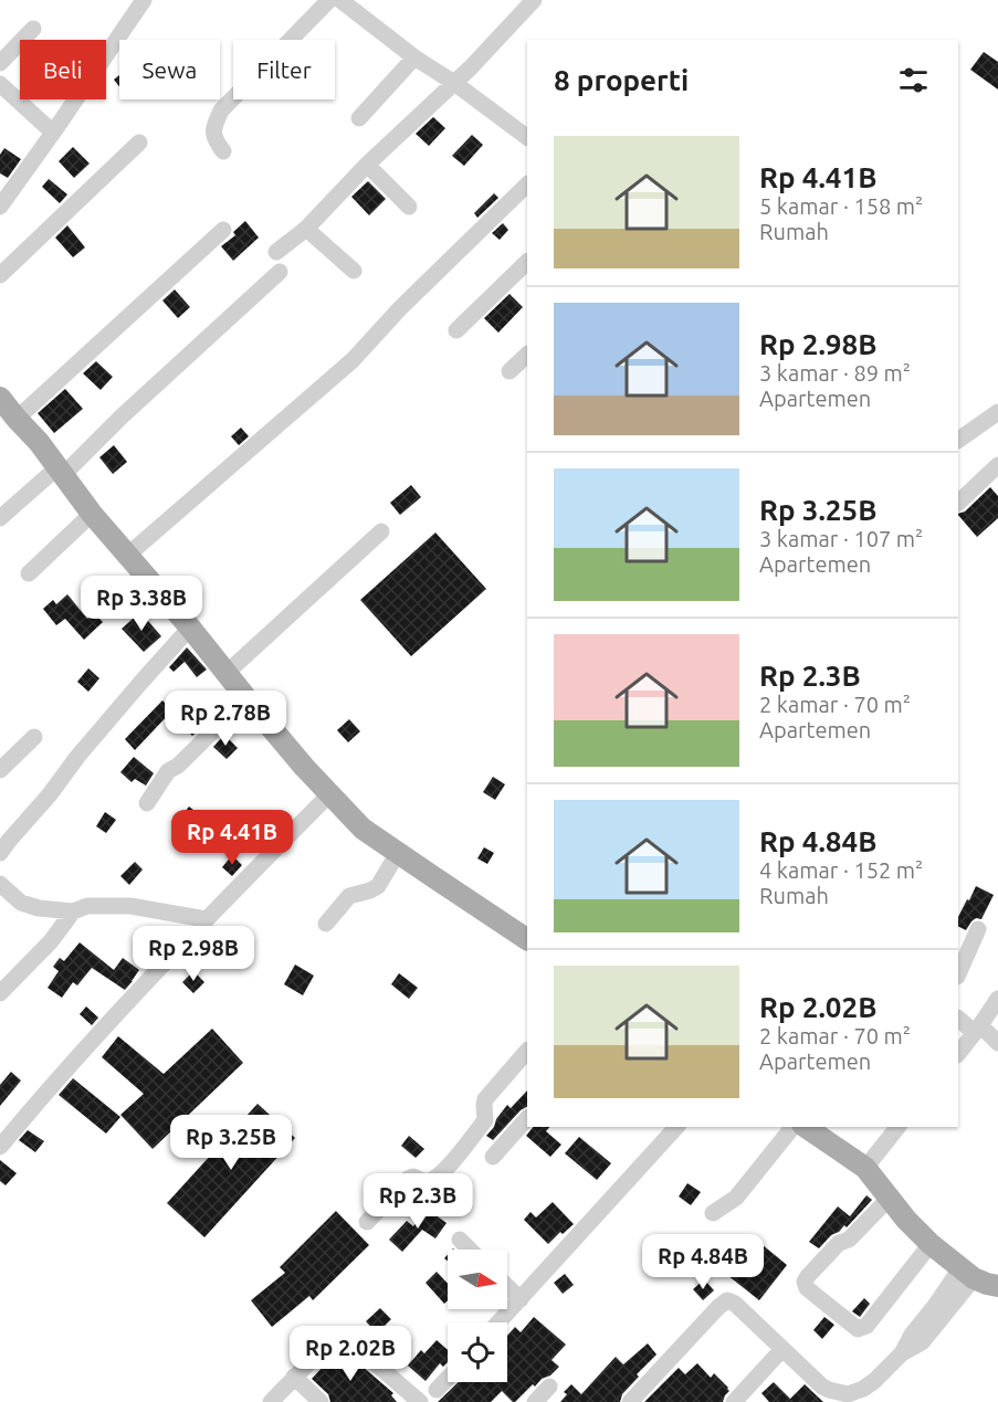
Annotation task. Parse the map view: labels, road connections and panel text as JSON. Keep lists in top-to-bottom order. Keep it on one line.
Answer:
{"north":"right","page":{"chip":["Beli","Sewa","Filter"],"heading":"8 properti","list":[{"name":"Rp 4.41B","note":"5 kamar · 158 m² · Rumah"},{"name":"Rp 2.98B","note":"3 kamar · 89 m² · Apartemen"},{"name":"Rp 3.25B","note":"3 kamar · 107 m² · Apartemen"},{"name":"Rp 2.3B","note":"2 kamar · 70 m² · Apartemen"},{"name":"Rp 4.84B","note":"4 kamar · 152 m² · Rumah"},{"name":"Rp 2.02B","note":"2 kamar · 70 m² · Apartemen"}],"price":["Rp 3.38B","Rp 2.78B","Rp 4.41B","Rp 2.98B","Rp 3.25B","Rp 2.3B","Rp 4.84B","Rp 2.02B"]}}
